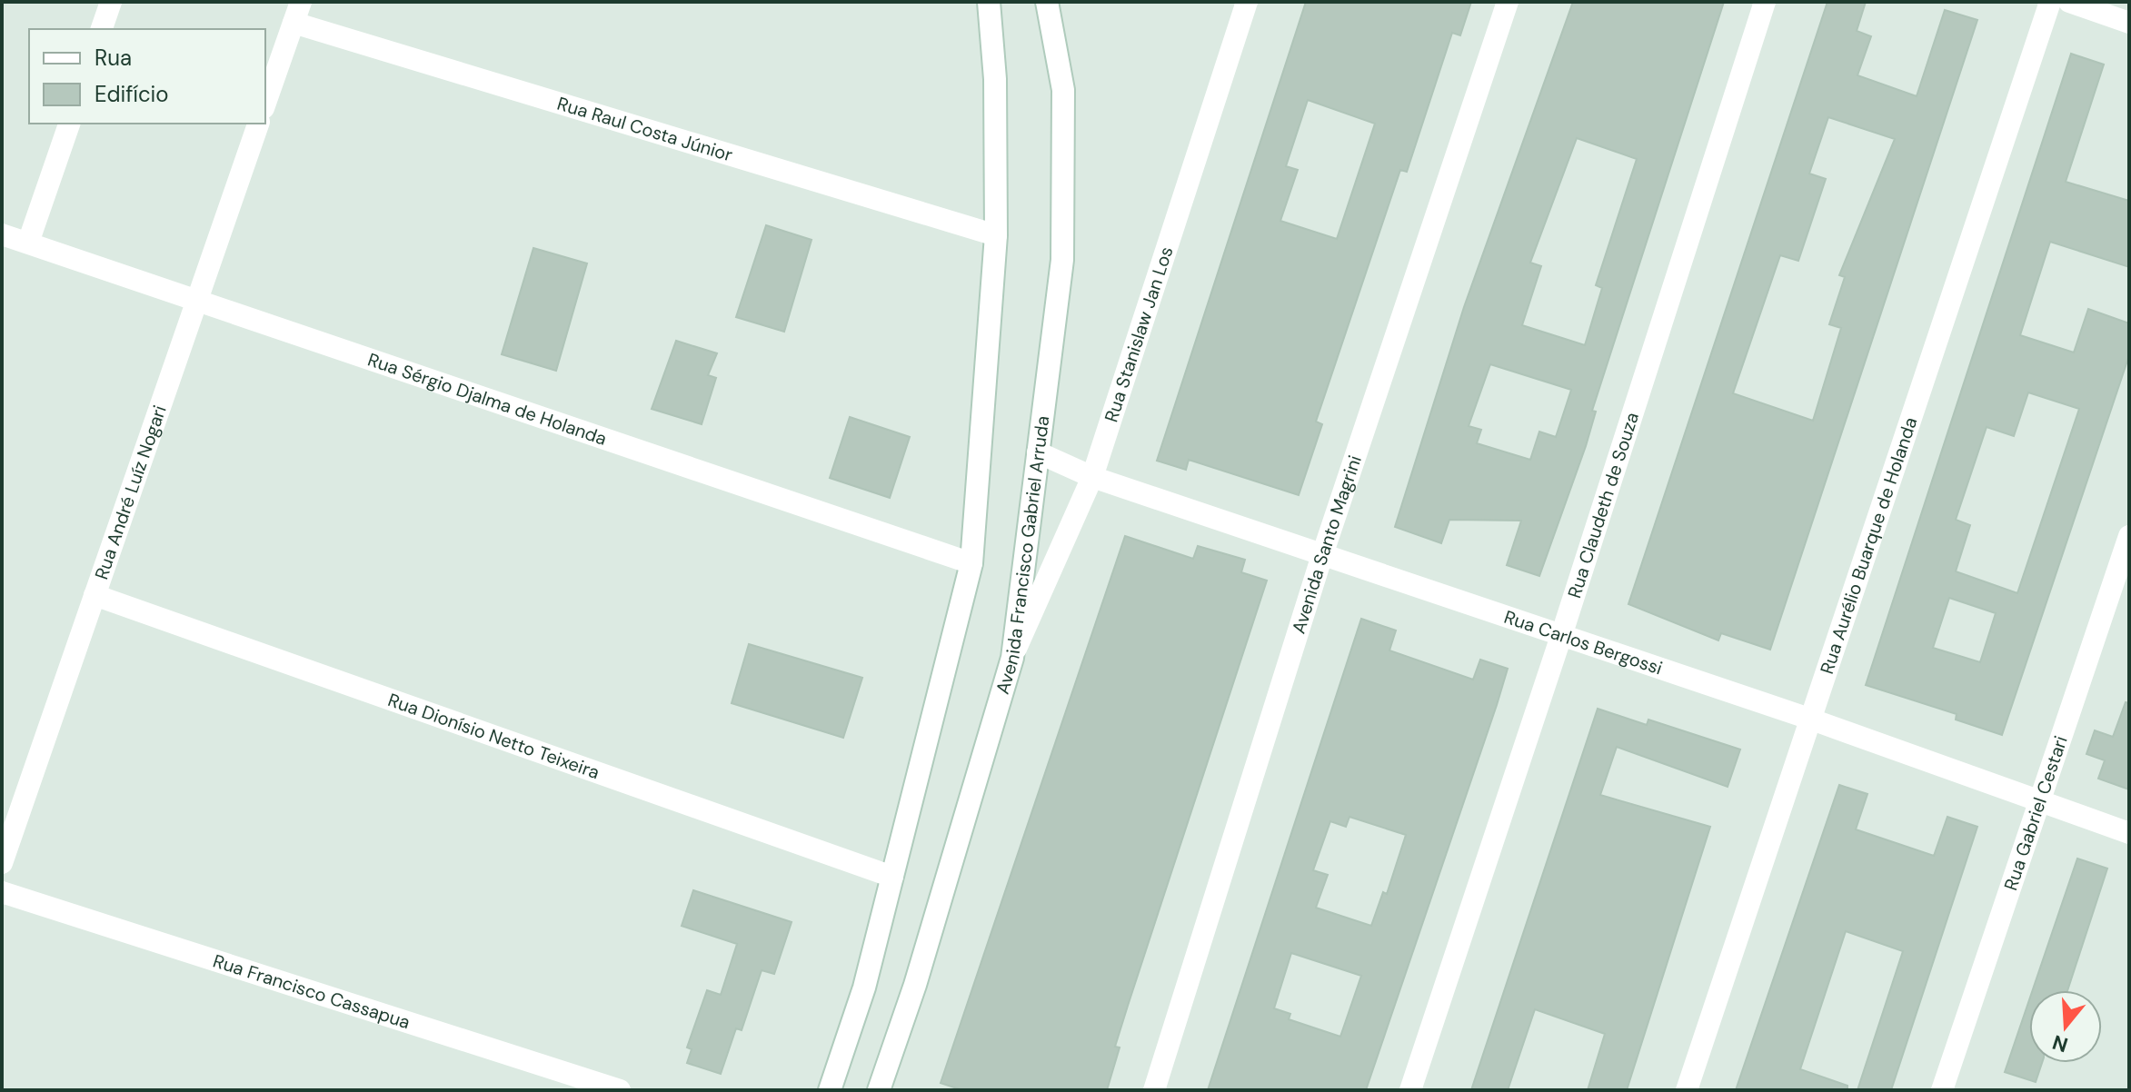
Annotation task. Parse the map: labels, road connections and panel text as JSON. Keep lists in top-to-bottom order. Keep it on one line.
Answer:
{"streets":{"street":["Rua Raul Costa Júnior","Rua Stanislaw Jan Los","Rua Sérgio Djalma de Holanda","Rua André Luíz Nogari","Rua Claudeth de Souza","Avenida Santo Magrini","Rua Aurélio Buarque de Holanda","Avenida Francisco Gabriel Arruda","Rua Carlos Bergossi","Rua Dionísio Netto Teixeira","Rua Gabriel Cestari","Rua Francisco Cassapua"]},"crossings":[["Rua Stanislaw Jan Los","Avenida Francisco Gabriel Arruda"],["Rua Stanislaw Jan Los","Rua Carlos Bergossi"],["Rua Sérgio Djalma de Holanda","Rua André Luíz Nogari"],["Rua André Luíz Nogari","Rua Dionísio Netto Teixeira"],["Rua Claudeth de Souza","Rua Carlos Bergossi"],["Avenida Santo Magrini","Rua Carlos Bergossi"],["Rua Aurélio Buarque de Holanda","Rua Carlos Bergossi"],["Avenida Francisco Gabriel Arruda","Rua Carlos Bergossi"],["Rua Carlos Bergossi","Rua Gabriel Cestari"]],"legend":["Rua","Edifício"],"north":"bottom"}
